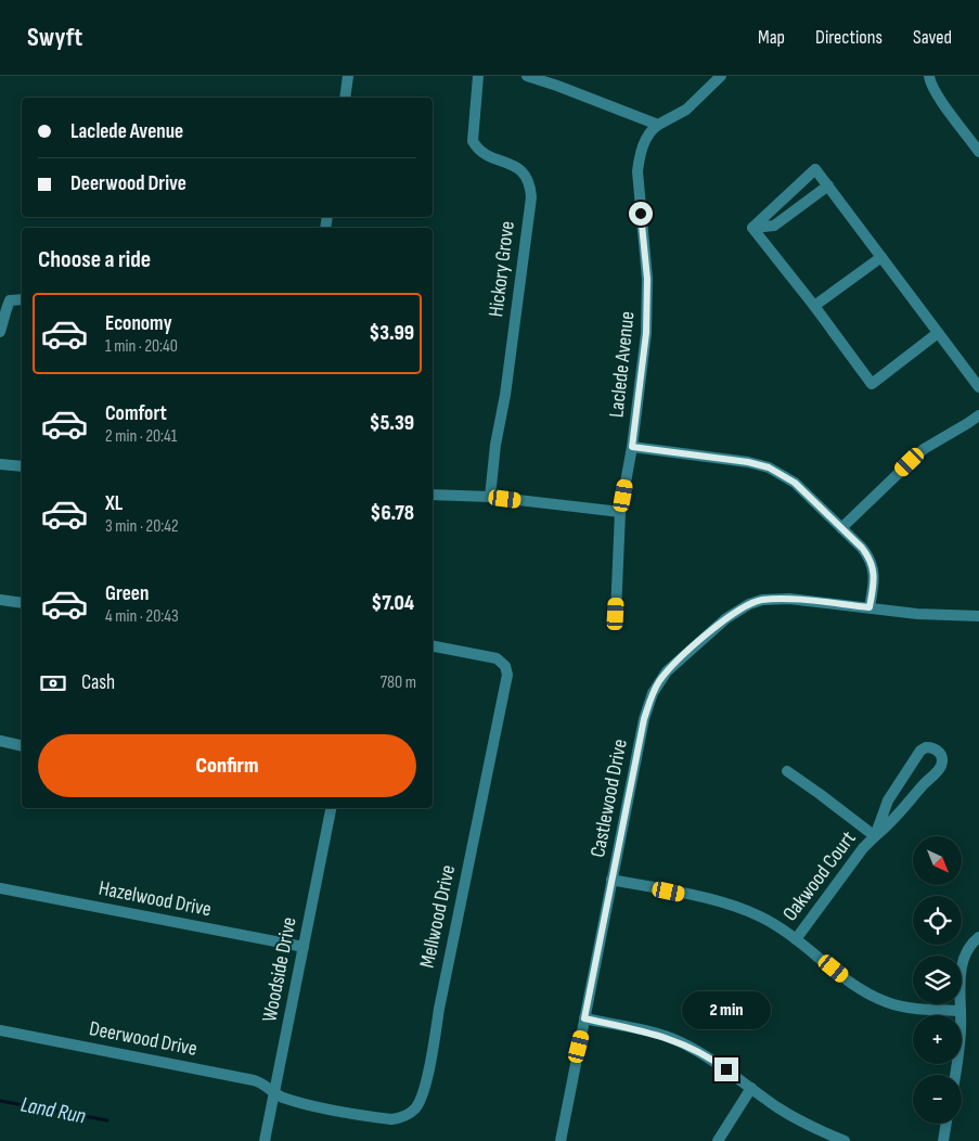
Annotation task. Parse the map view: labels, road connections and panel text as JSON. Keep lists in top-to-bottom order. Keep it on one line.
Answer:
{"streets":{"street":["Hickory Grove","Laclede Avenue","Castlewood Drive","Oakwood Court","Hazelwood Drive","Mellwood Drive","Woodside Drive","Deerwood Drive"]},"crossings":[["Hazelwood Drive","Woodside Drive"],["Mellwood Drive","Woodside Drive"],["Mellwood Drive","Deerwood Drive"],["Woodside Drive","Deerwood Drive"]],"water":["Land Run"],"north":"bottom right","page":{"header":"Swyft","nav":["Map","Directions","Saved"],"banner":["Laclede Avenue","Deerwood Drive"],"heading":"Choose a ride","list":[{"name":"Economy","note":"1 min · 20:40","value":"$3.99"},{"name":"Comfort","note":"2 min · 20:41","value":"$5.39"},{"name":"XL","note":"3 min · 20:42","value":"$6.78"},{"name":"Green","note":"4 min · 20:43","value":"$7.04"}],"pay":["Cash","780 m"],"buttons":"Confirm","map_buttons":["+","−"],"bubble":"2 min"}}
